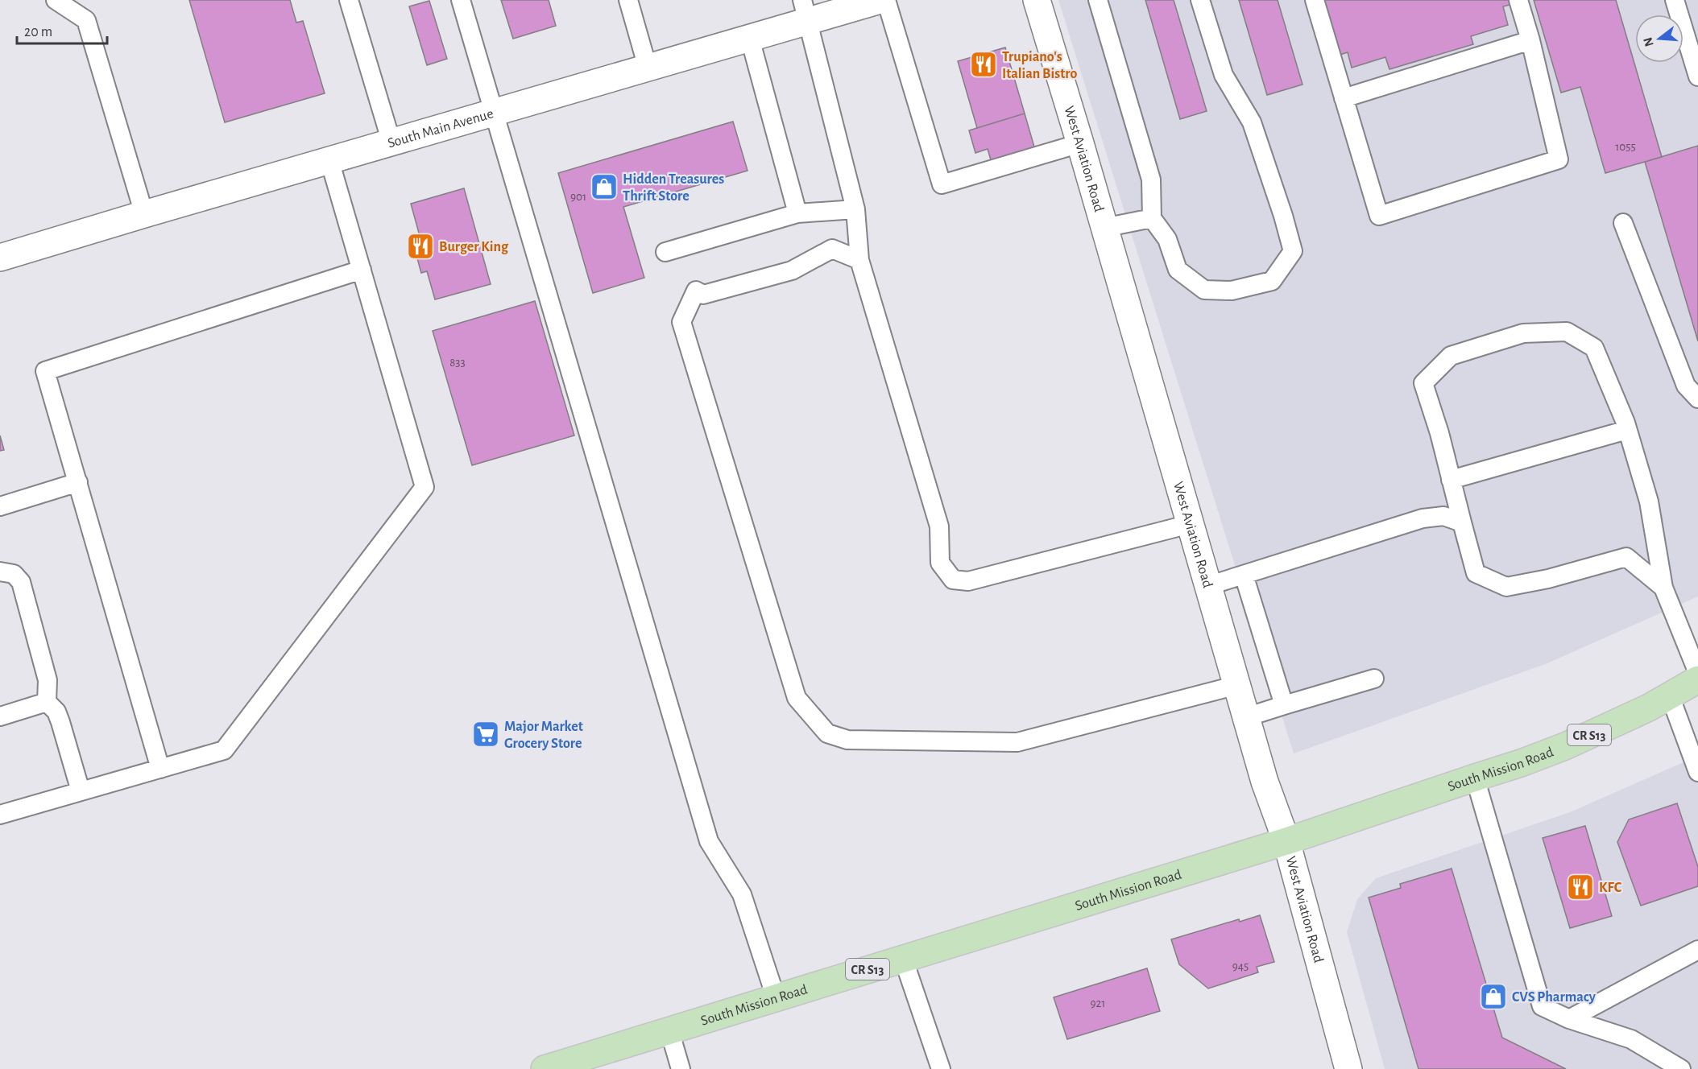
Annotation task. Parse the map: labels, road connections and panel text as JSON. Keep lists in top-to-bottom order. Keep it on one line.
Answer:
{"streets":{"main road":["CR S13","South Mission Road"],"street":["South Main Avenue","West Aviation Road"]},"crossings":[["West Aviation Road","South Mission Road"]],"places":{"restaurant":["Trupiano's Italian Bistro","Burger King","KFC"],"shop":["Hidden Treasures Thrift Store","CVS Pharmacy"],"supermarket":["Major Market Grocery Store"]},"house_numbers":["1055","901","833","945","921"],"scale_bar":"20 m","north":"left"}
